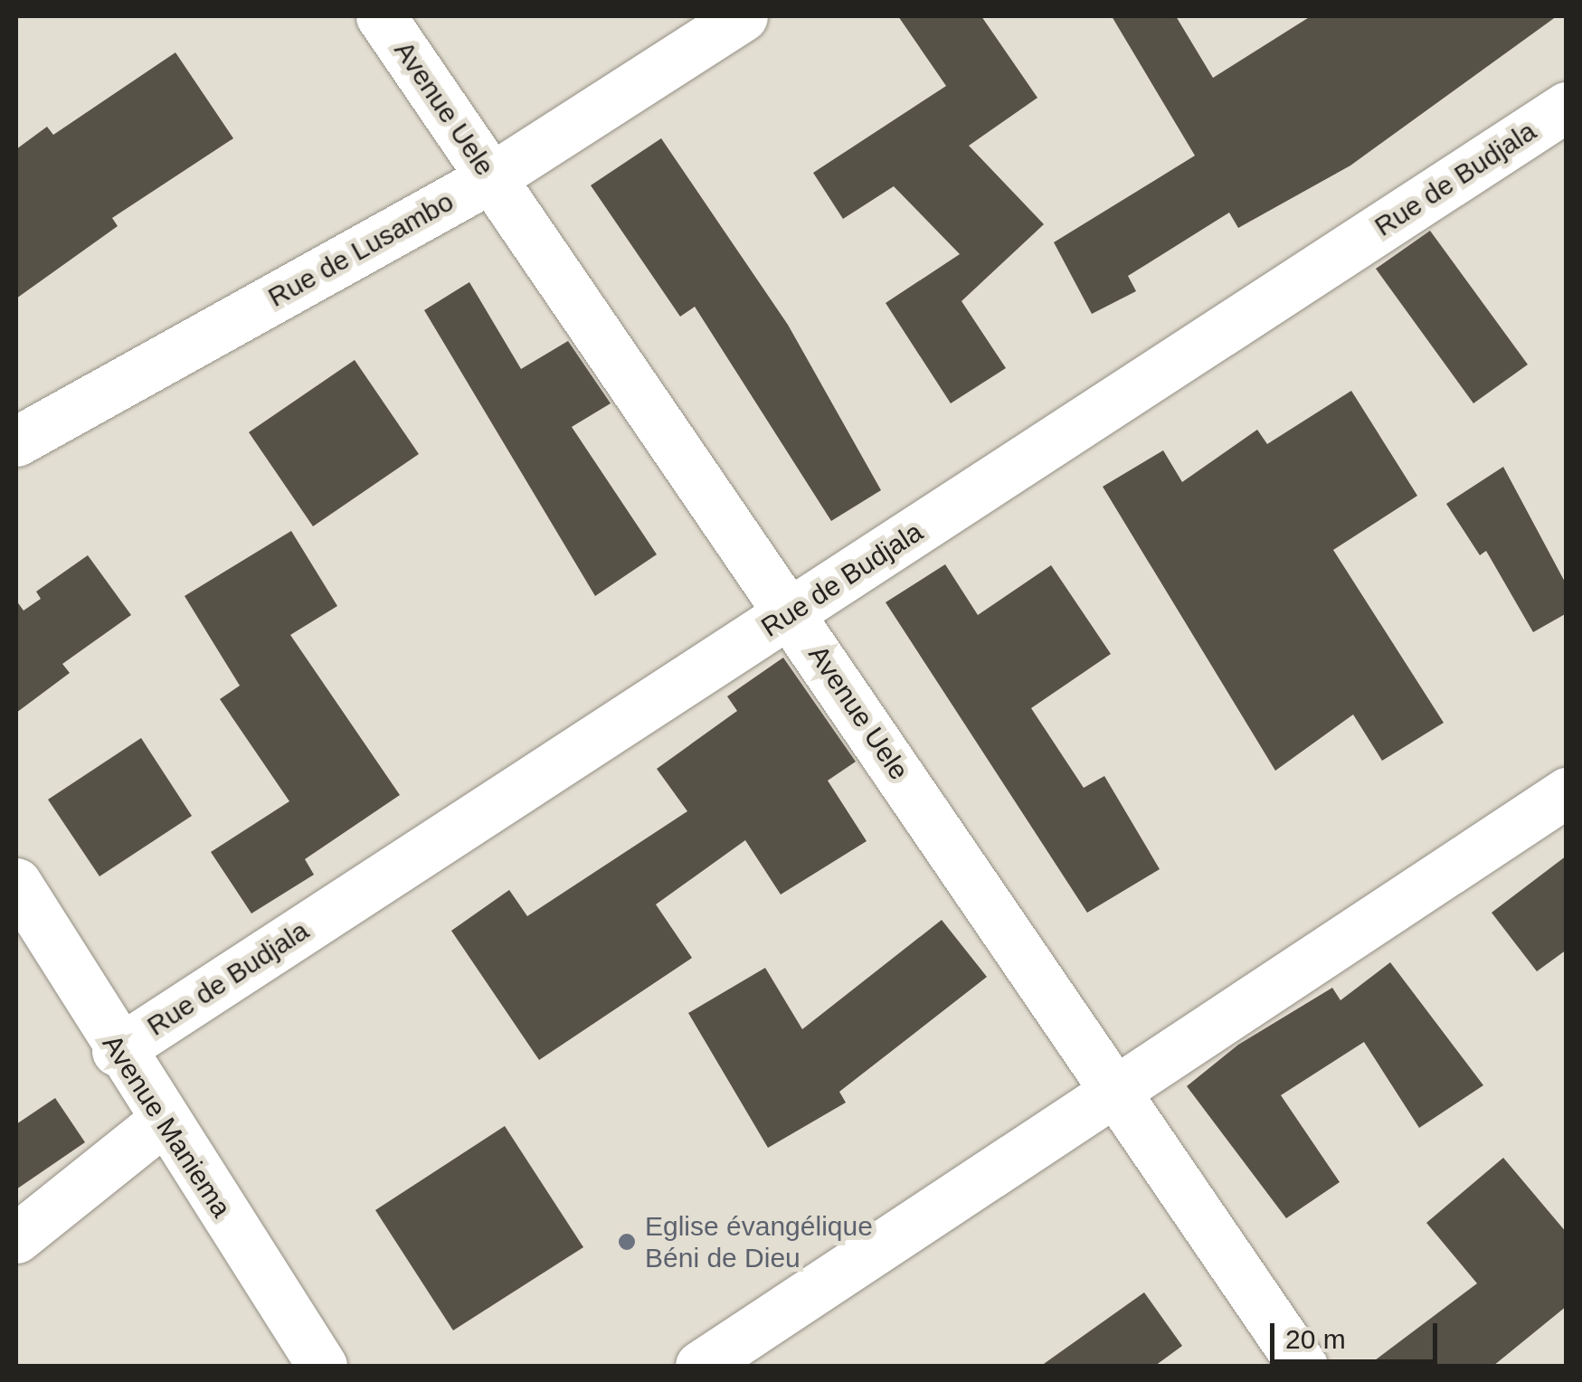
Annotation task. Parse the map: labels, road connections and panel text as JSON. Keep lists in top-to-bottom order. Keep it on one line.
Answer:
{"streets":{"street":["Avenue Uele","Rue de Budjala","Rue de Lusambo","Avenue Maniema"]},"crossings":[["Avenue Uele","Rue de Budjala"],["Avenue Uele","Rue de Lusambo"],["Rue de Budjala","Avenue Maniema"]],"places":["Eglise évangélique Béni de Dieu"],"scale_bar":"20 m"}
